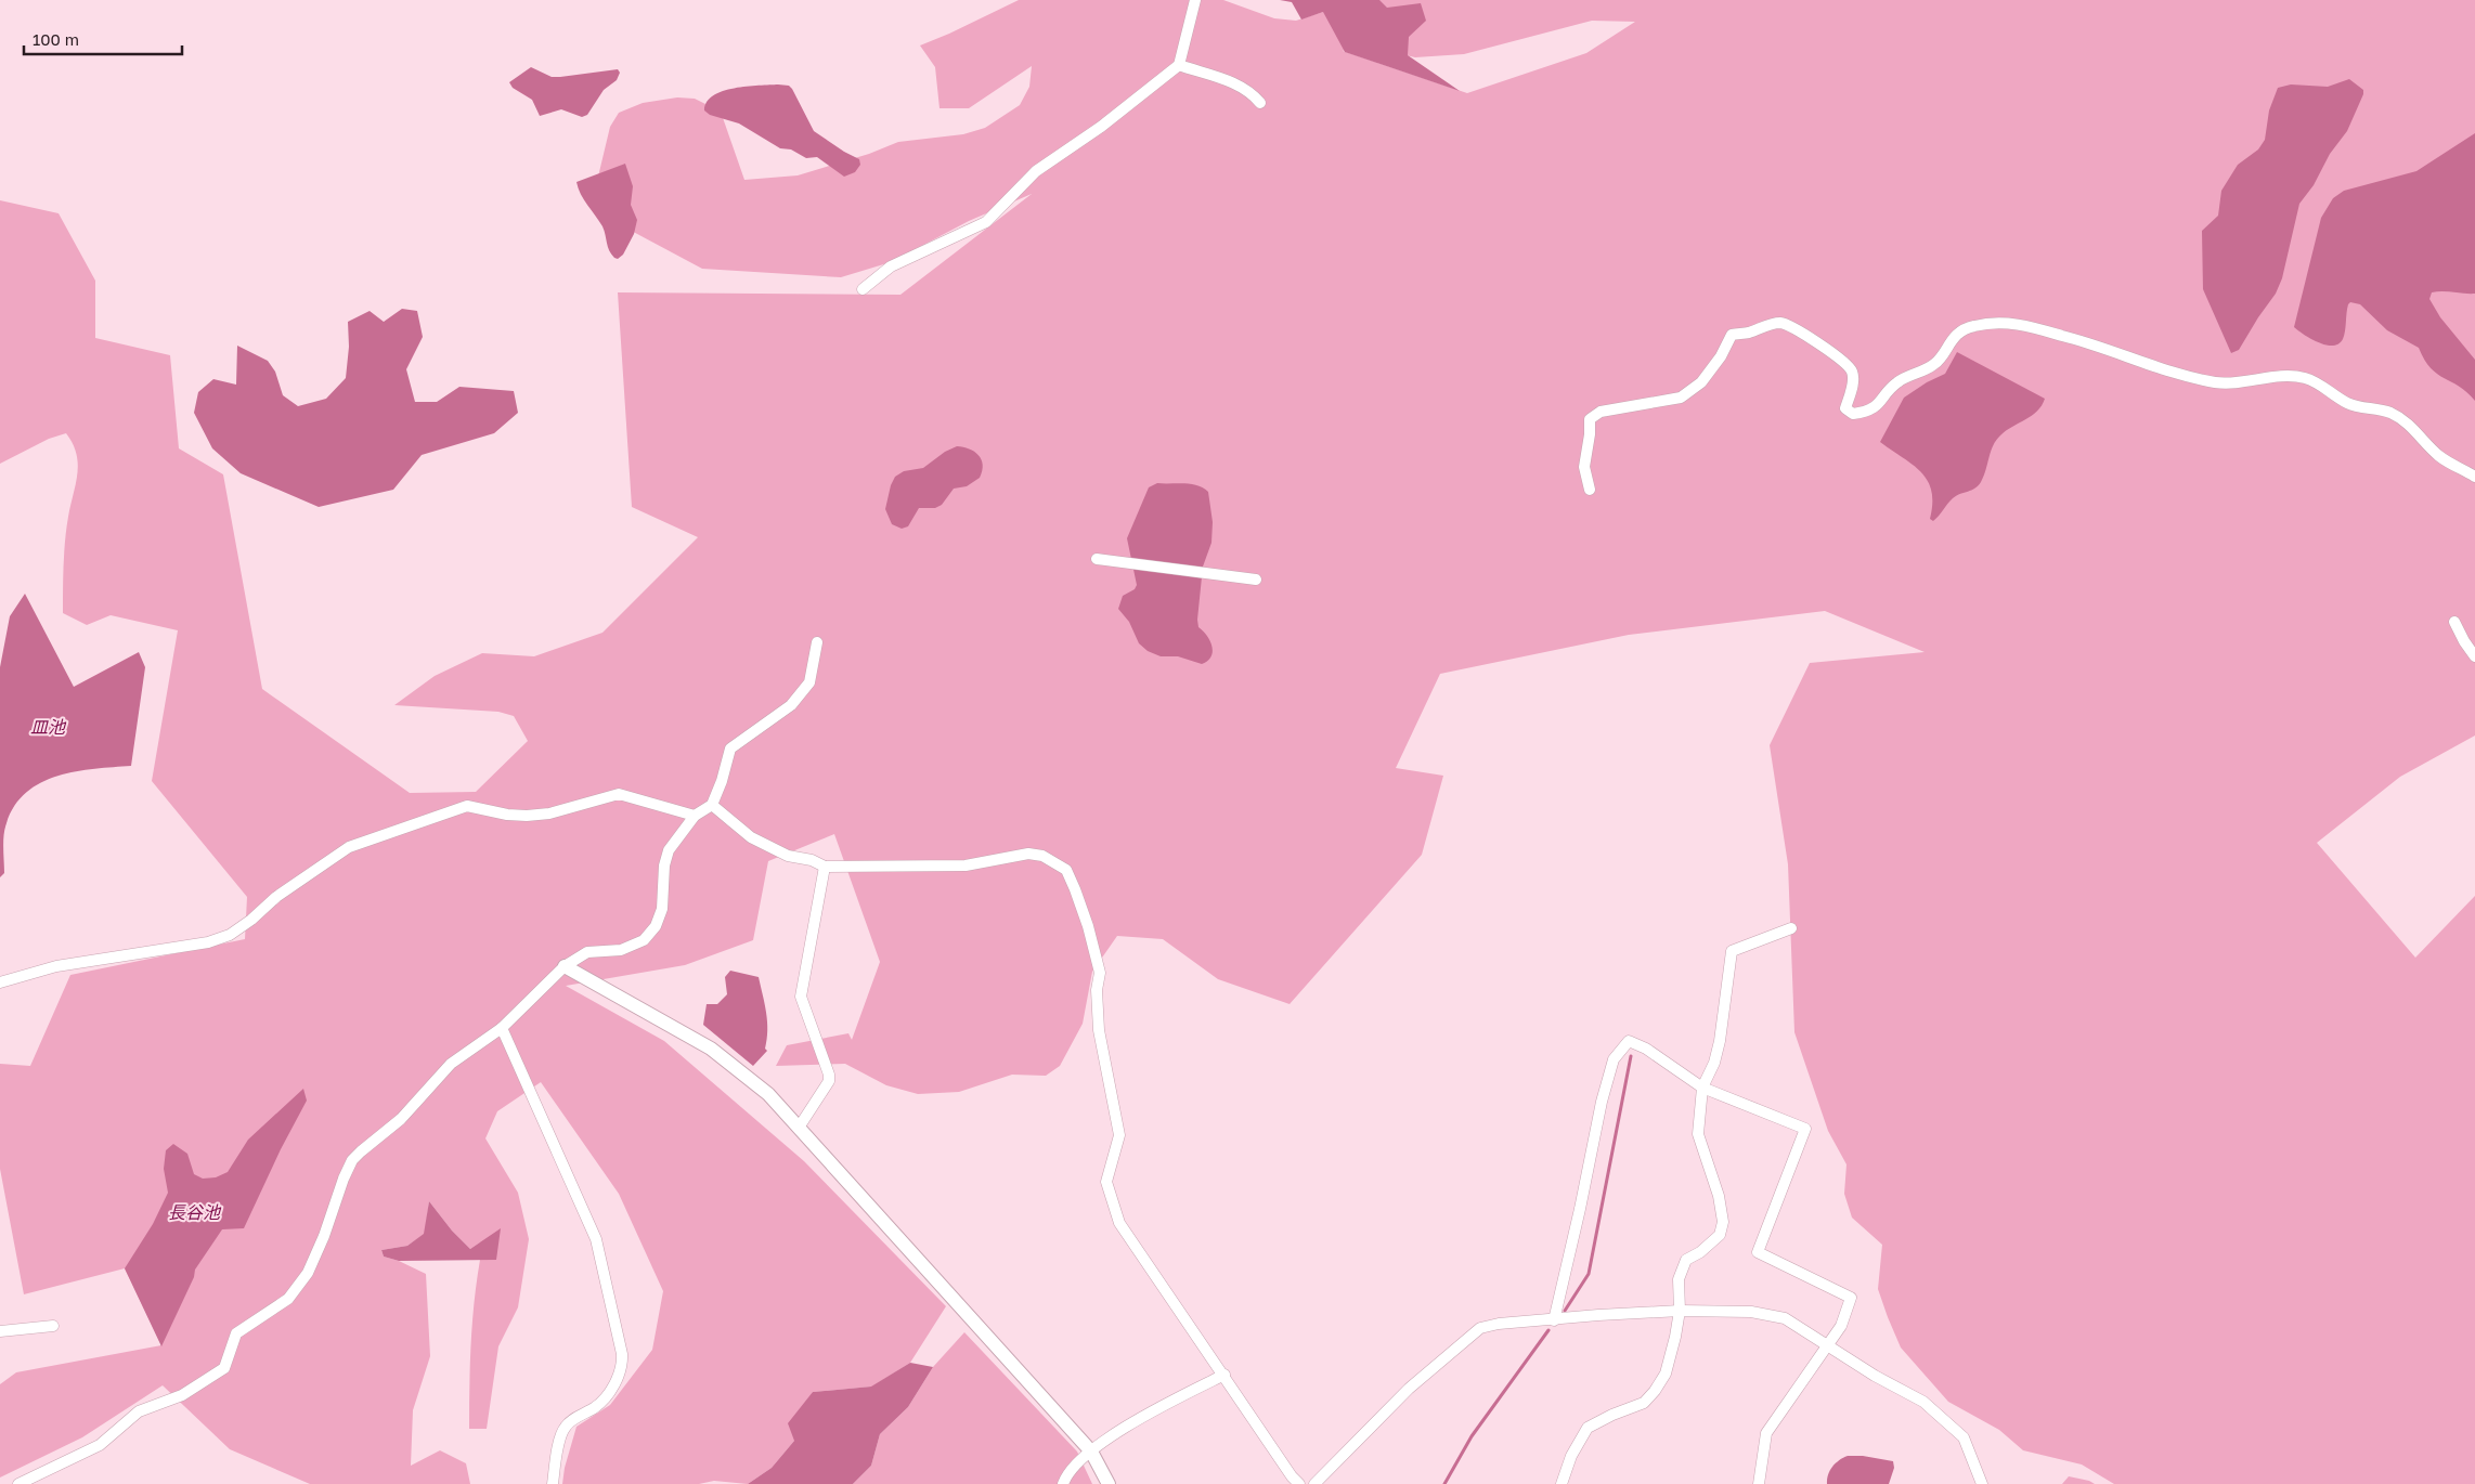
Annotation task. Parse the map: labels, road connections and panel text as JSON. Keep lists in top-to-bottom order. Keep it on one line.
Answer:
{"water":["皿池","長谷池"],"scale_bar":"100 m"}
